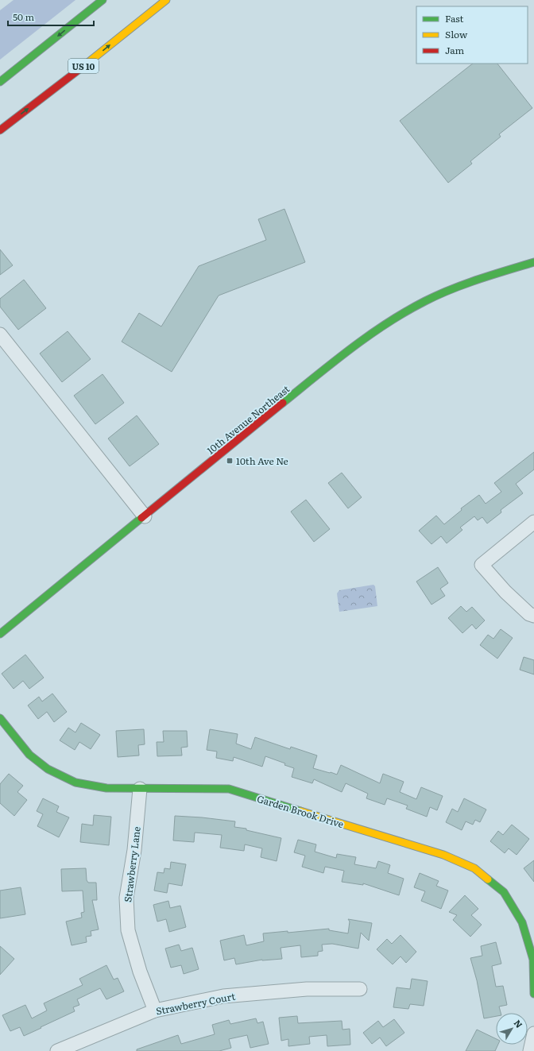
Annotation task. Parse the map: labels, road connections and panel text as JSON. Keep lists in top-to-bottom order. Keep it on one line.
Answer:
{"streets":{"main road":["US 10","10th Avenue Northeast","Garden Brook Drive"],"street":["Strawberry Lane","Strawberry Court"]},"crossings":[["Garden Brook Drive","Strawberry Lane"],["Strawberry Lane","Strawberry Court"]],"places":{"transit":["10th Ave Ne"]},"legend":["Fast","Slow","Jam"],"scale_bar":"50 m","north":"top right"}
